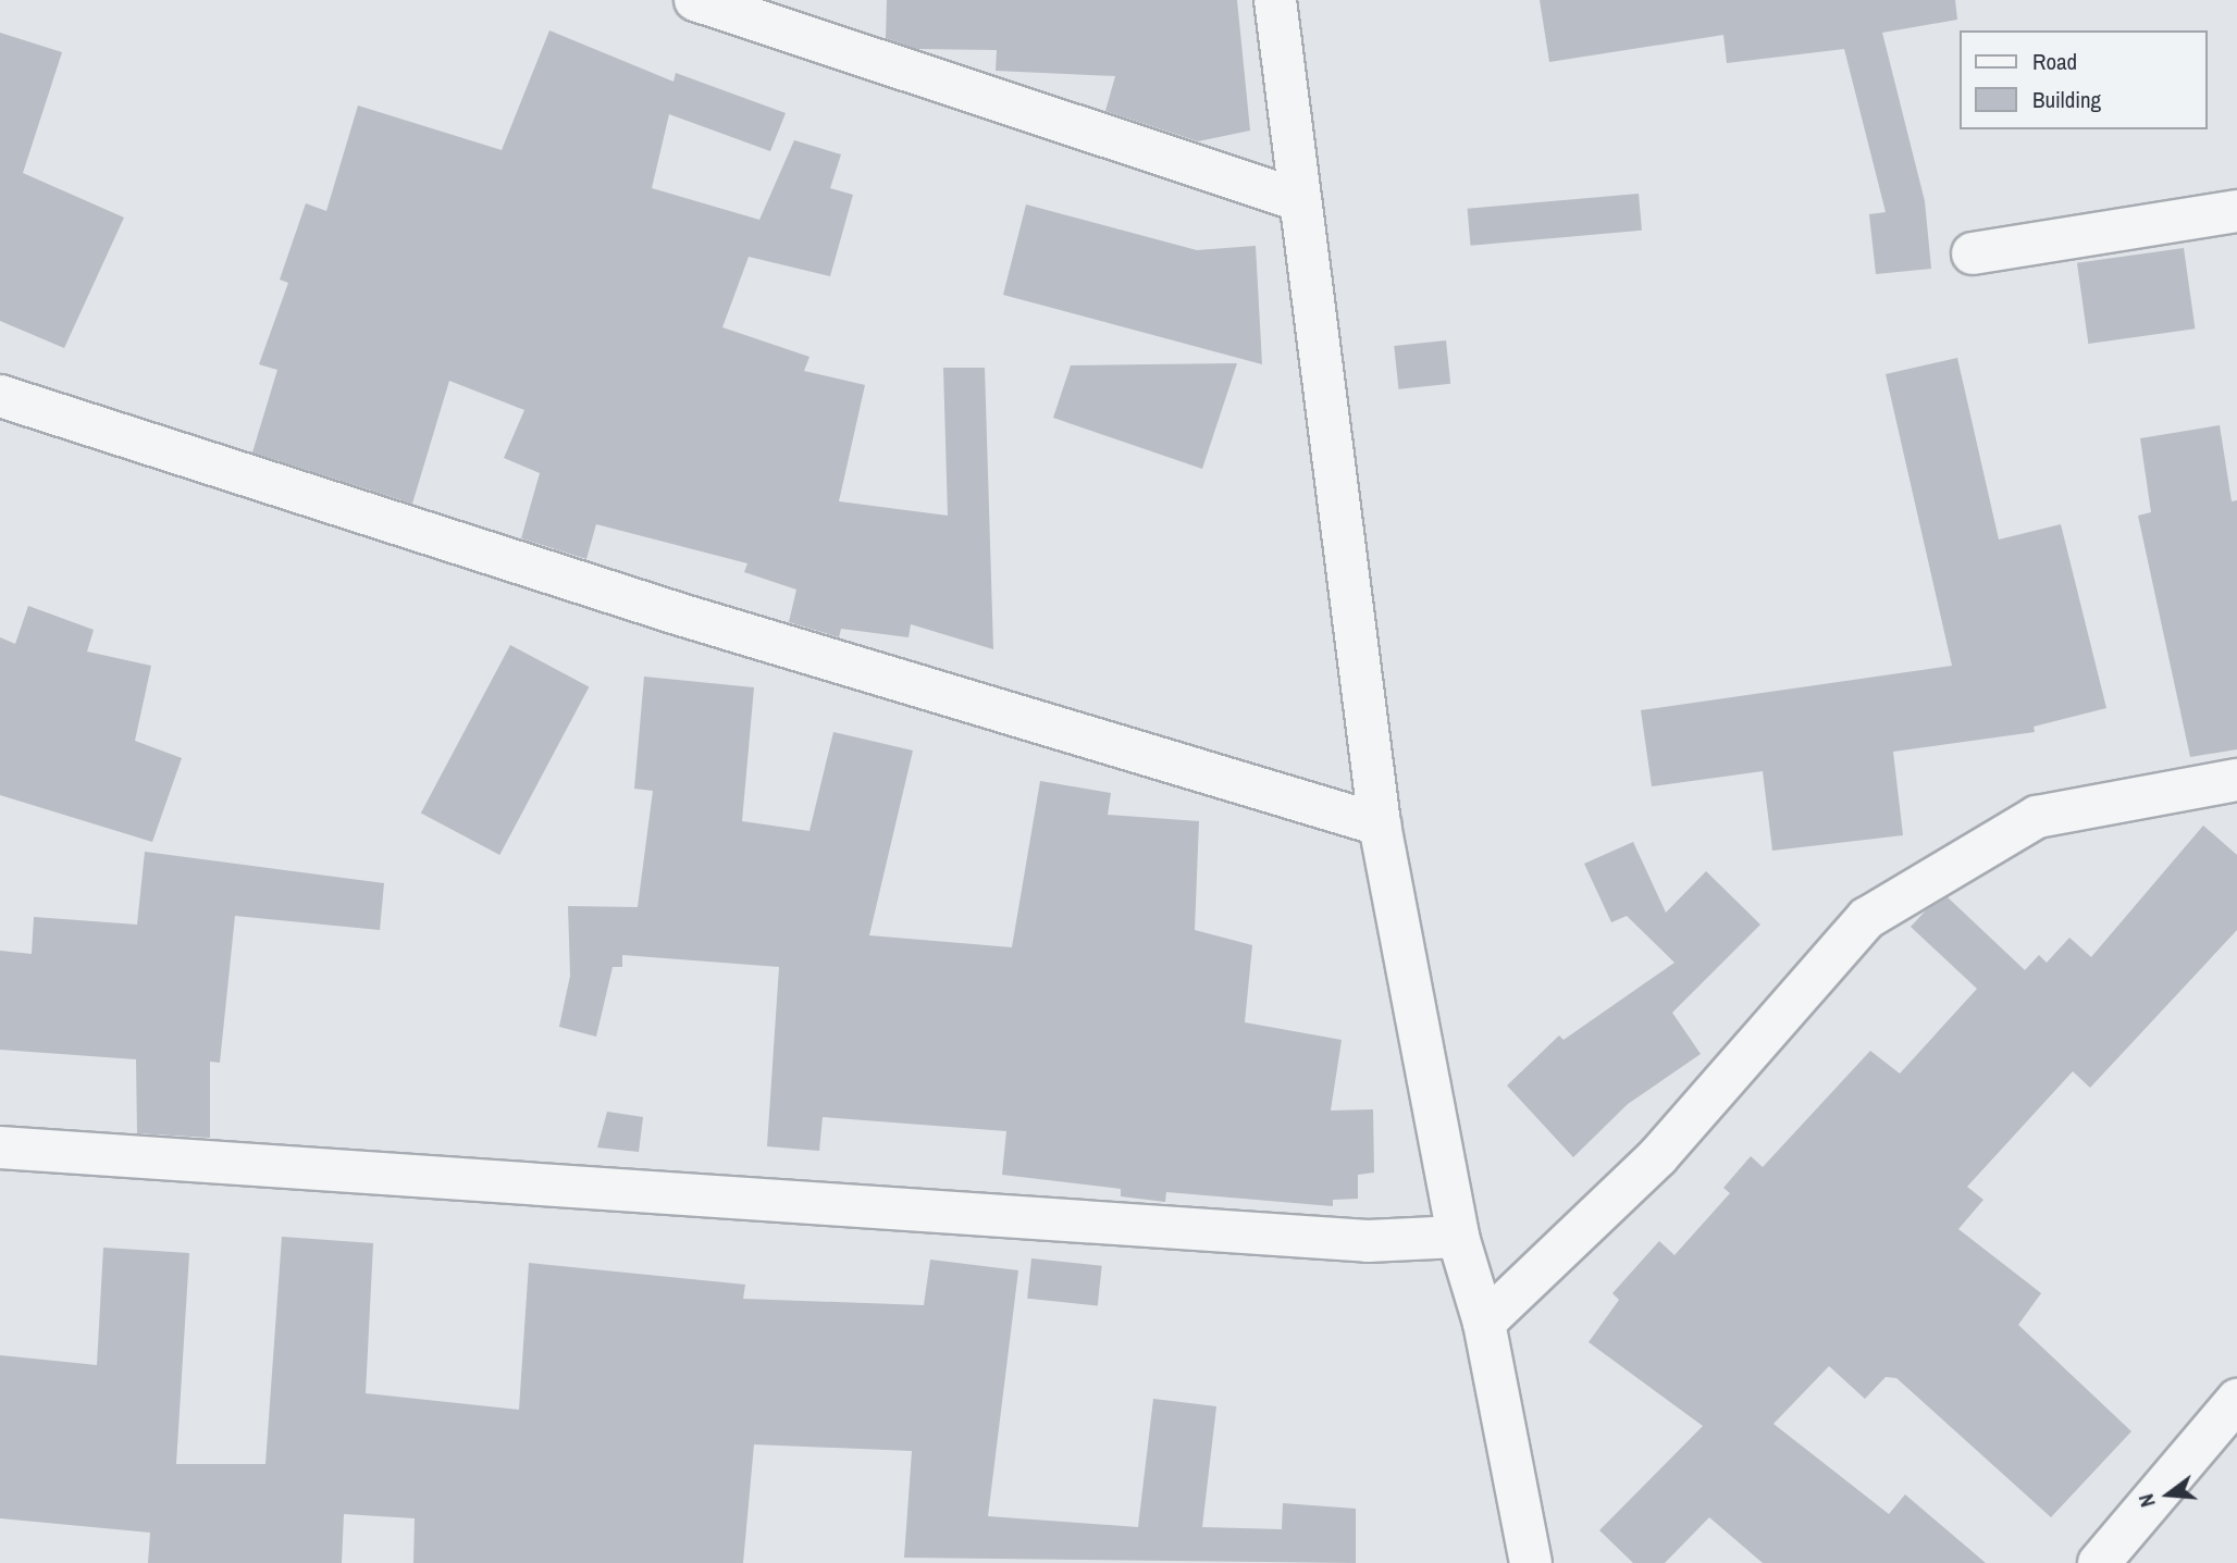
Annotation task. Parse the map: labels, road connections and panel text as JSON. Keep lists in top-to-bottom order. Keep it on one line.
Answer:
{"legend":["Road","Building"],"north":"left"}
